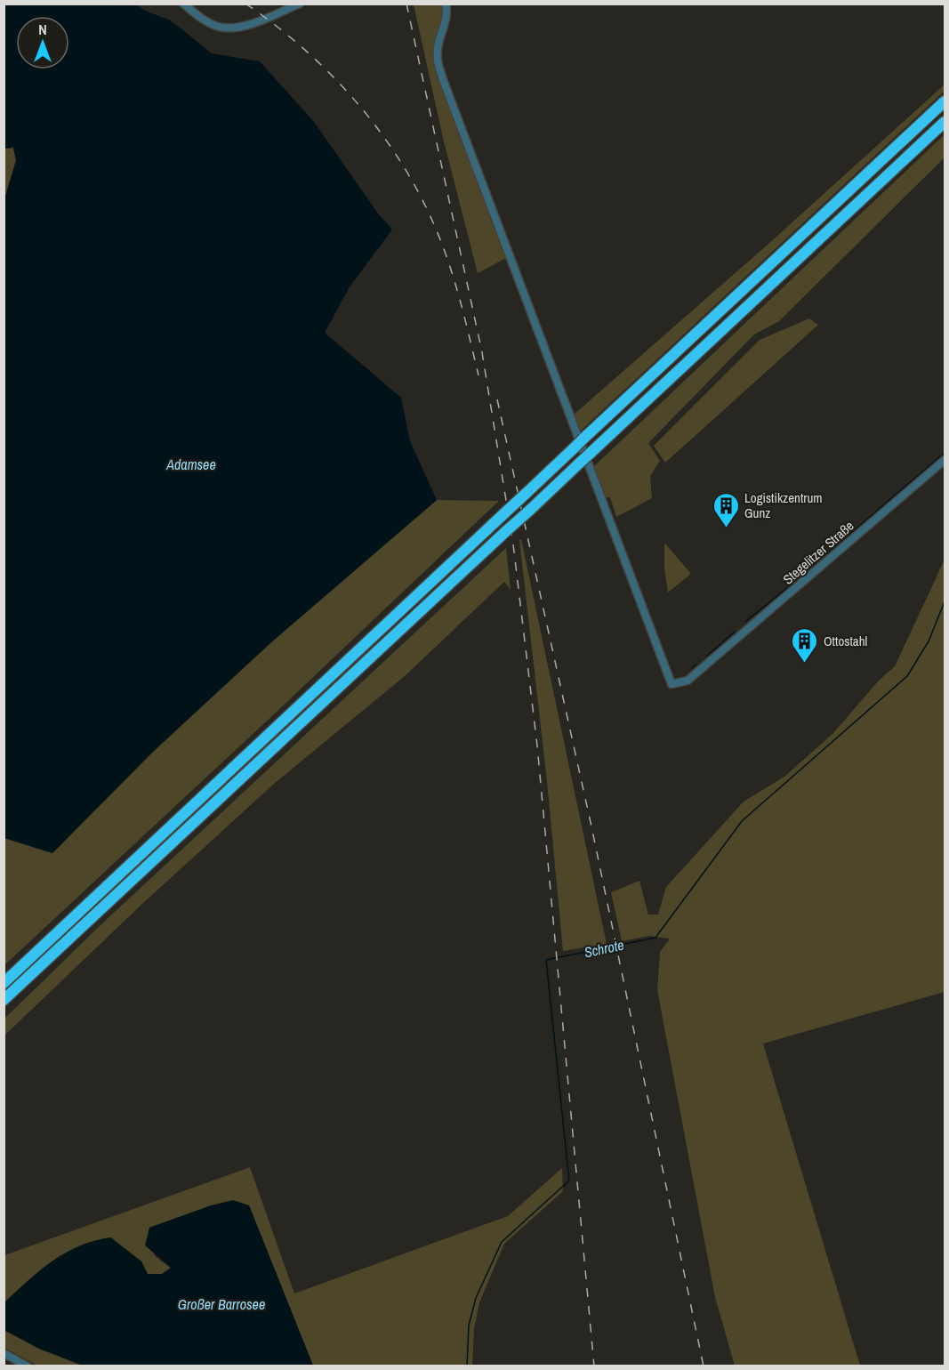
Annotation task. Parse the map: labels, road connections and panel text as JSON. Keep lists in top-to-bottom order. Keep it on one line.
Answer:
{"streets":{"street":["Stegelitzer Straße"]},"water":["Adamsee","Schrote","Großer Barrosee"],"places":{"building":["Logistikzentrum Gunz","Ottostahl"]},"north":"top"}
